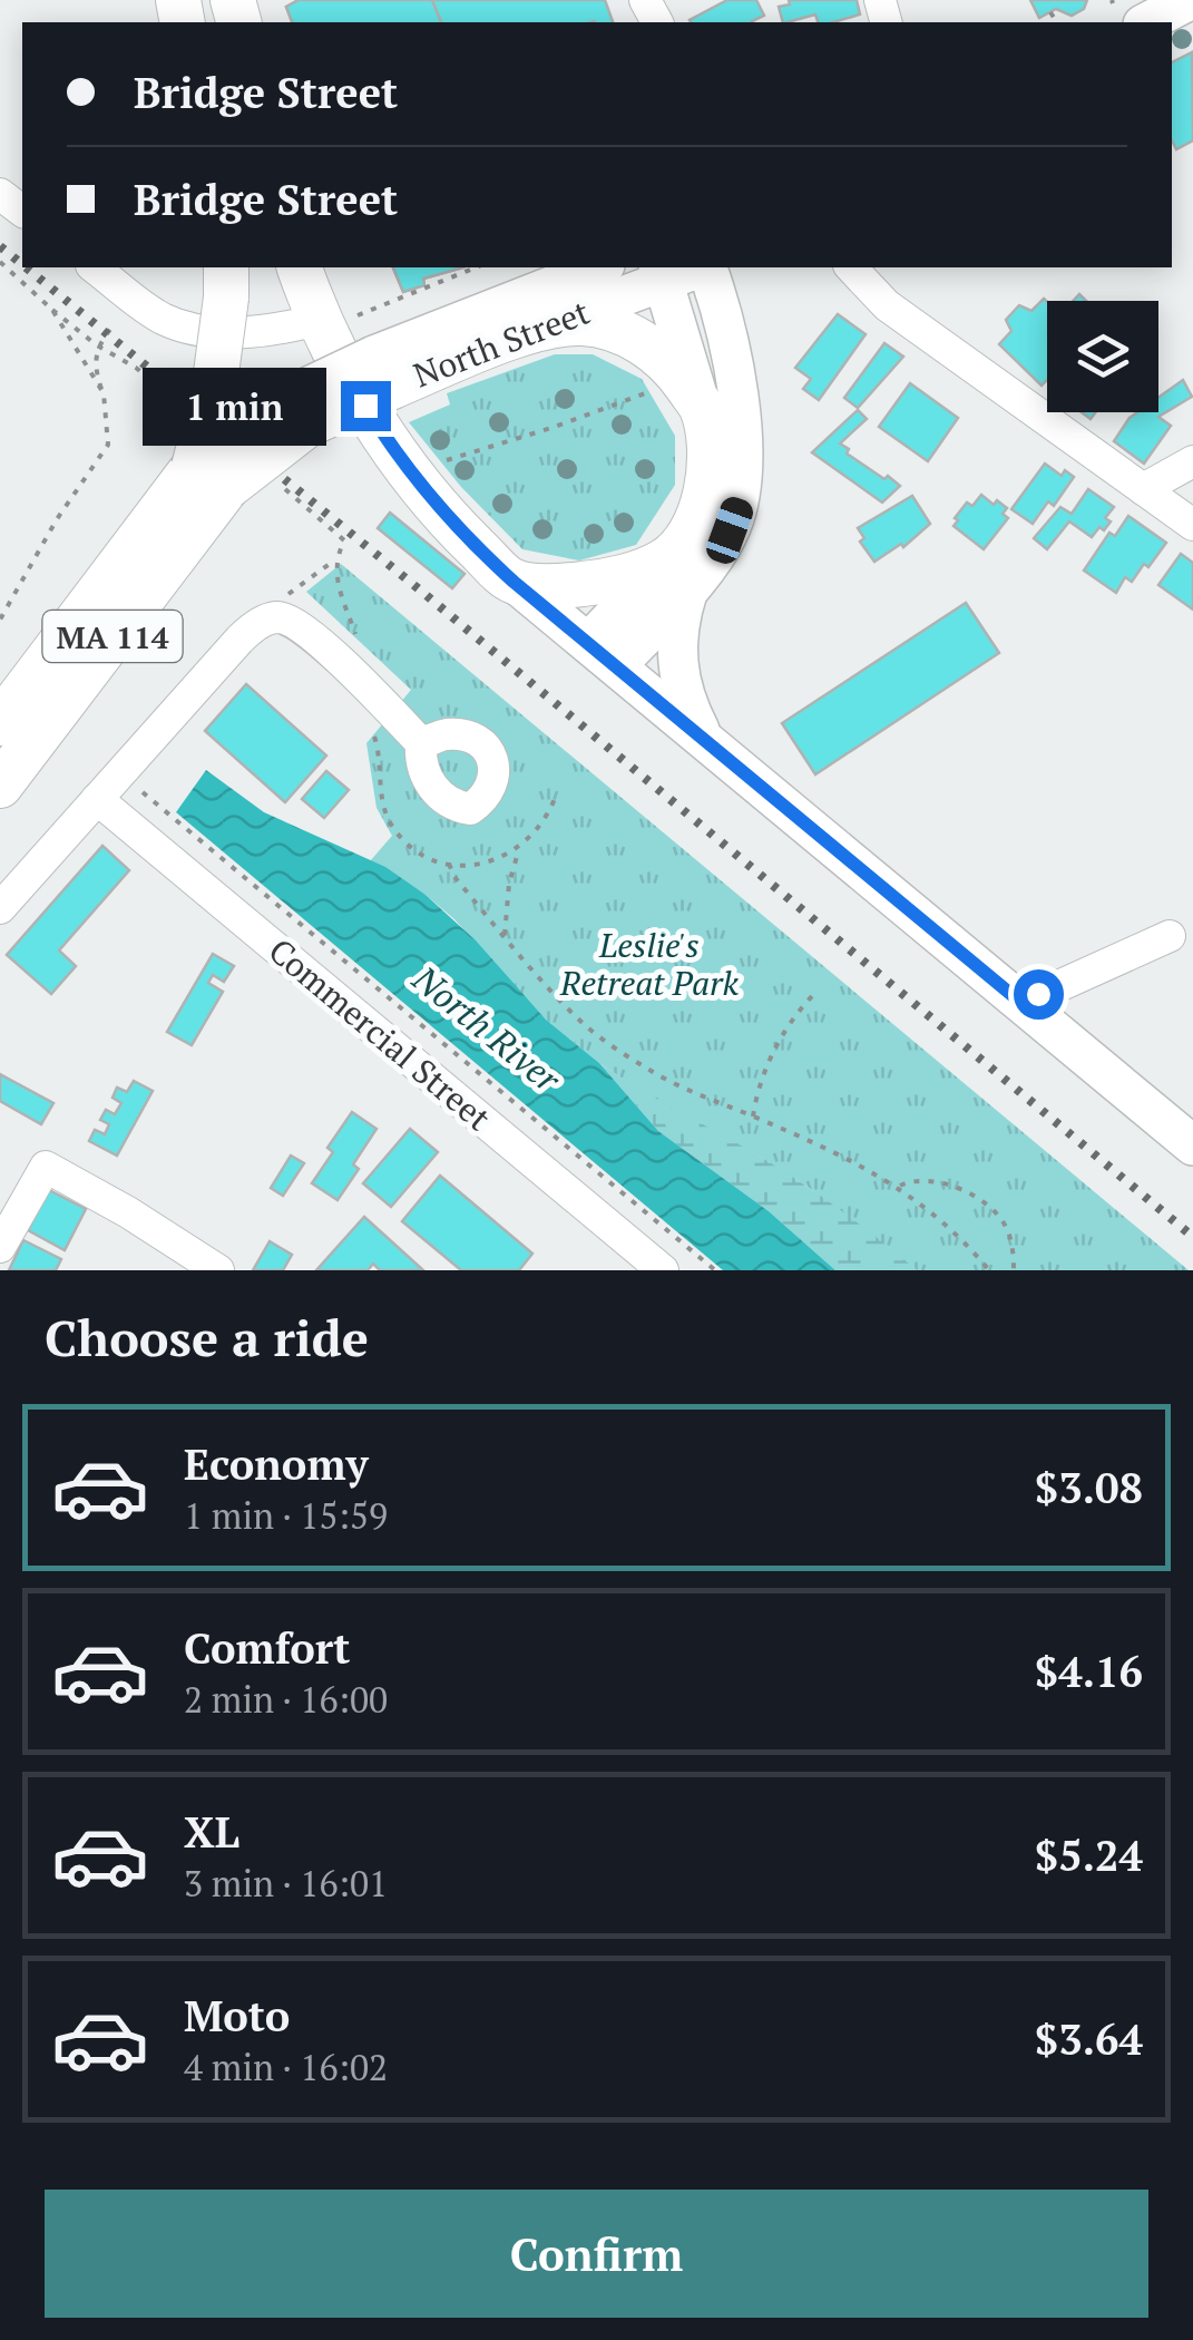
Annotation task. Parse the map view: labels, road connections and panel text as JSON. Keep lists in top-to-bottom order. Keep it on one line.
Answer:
{"streets":{"highway":["North Street","MA 114"],"street":["Commercial Street"]},"water":["North River"],"parks":["Leslie's Retreat Park"],"page":{"banner":["Bridge Street","Bridge Street"],"bubble":"1 min","heading":"Choose a ride","list":[{"name":"Economy","note":"1 min · 15:59","value":"$3.08"},{"name":"Comfort","note":"2 min · 16:00","value":"$4.16"},{"name":"XL","note":"3 min · 16:01","value":"$5.24"},{"name":"Moto","note":"4 min · 16:02","value":"$3.64"}],"buttons":"Confirm"}}
